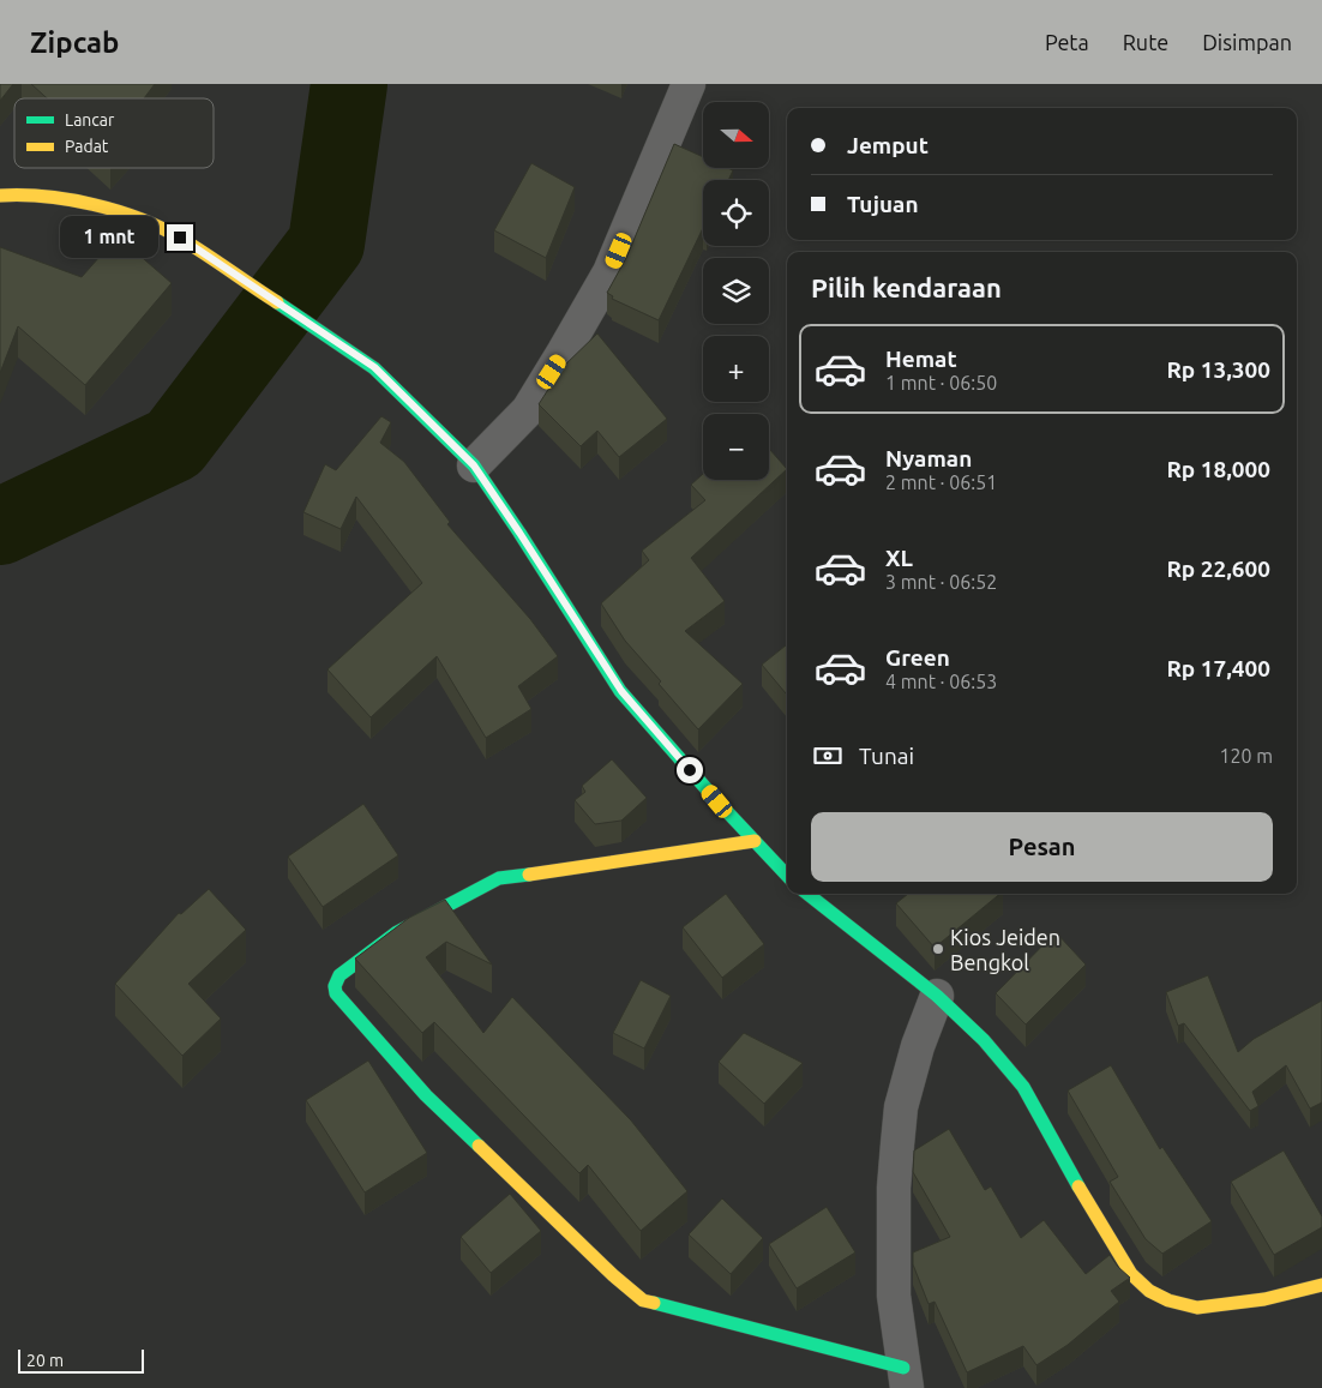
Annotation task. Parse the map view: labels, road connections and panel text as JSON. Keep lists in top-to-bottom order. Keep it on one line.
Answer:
{"places":["Kios Jeiden Bengkol"],"legend":["Lancar","Padat"],"scale_bar":"20 m","north":"right","page":{"header":"Zipcab","nav":["Peta","Rute","Disimpan"],"map_buttons":["+","−"],"banner":["Jemput","Tujuan"],"bubble":"1 mnt","heading":"Pilih kendaraan","list":[{"name":"Hemat","note":"1 mnt · 06:50","value":"Rp 13,300"},{"name":"Nyaman","note":"2 mnt · 06:51","value":"Rp 18,000"},{"name":"XL","note":"3 mnt · 06:52","value":"Rp 22,600"},{"name":"Green","note":"4 mnt · 06:53","value":"Rp 17,400"}],"pay":["Tunai","120 m"],"buttons":"Pesan","scale":"20 m"}}
